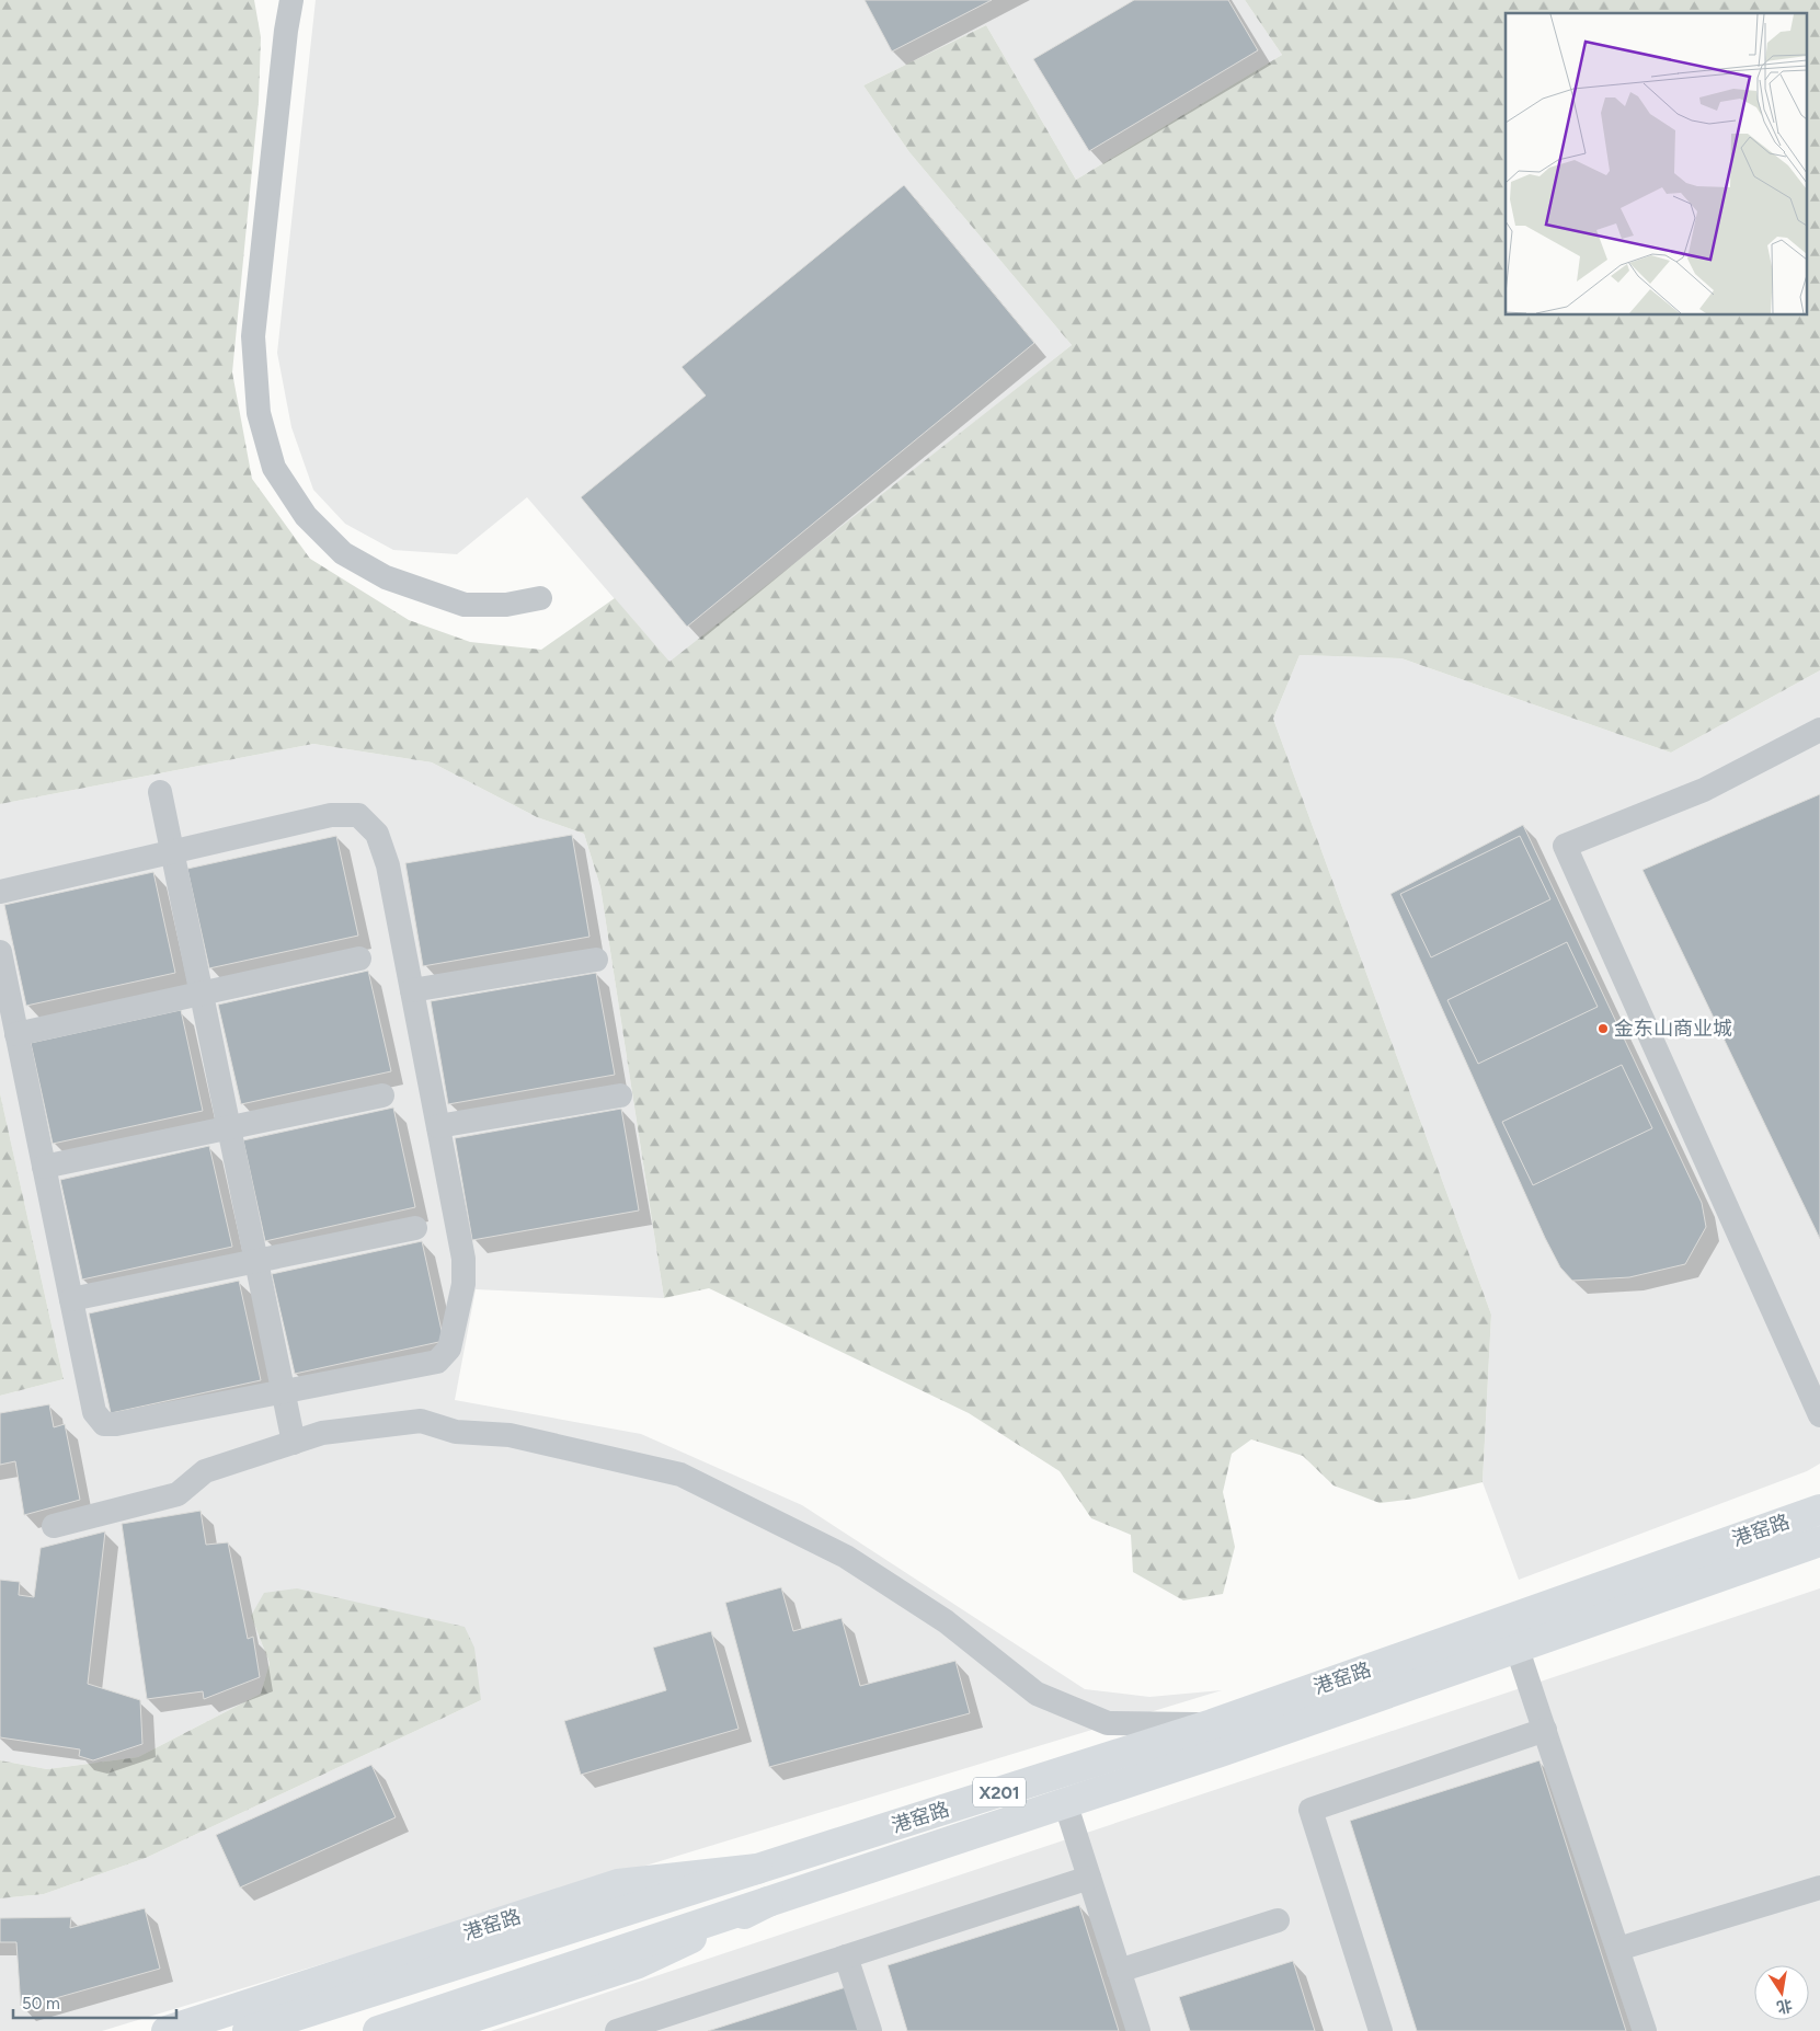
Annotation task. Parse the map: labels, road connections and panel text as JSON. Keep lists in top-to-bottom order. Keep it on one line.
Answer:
{"streets":{"main road":["港窑路","X201"]},"places":["金东山商业城"],"scale_bar":"50 m","north":"bottom"}
